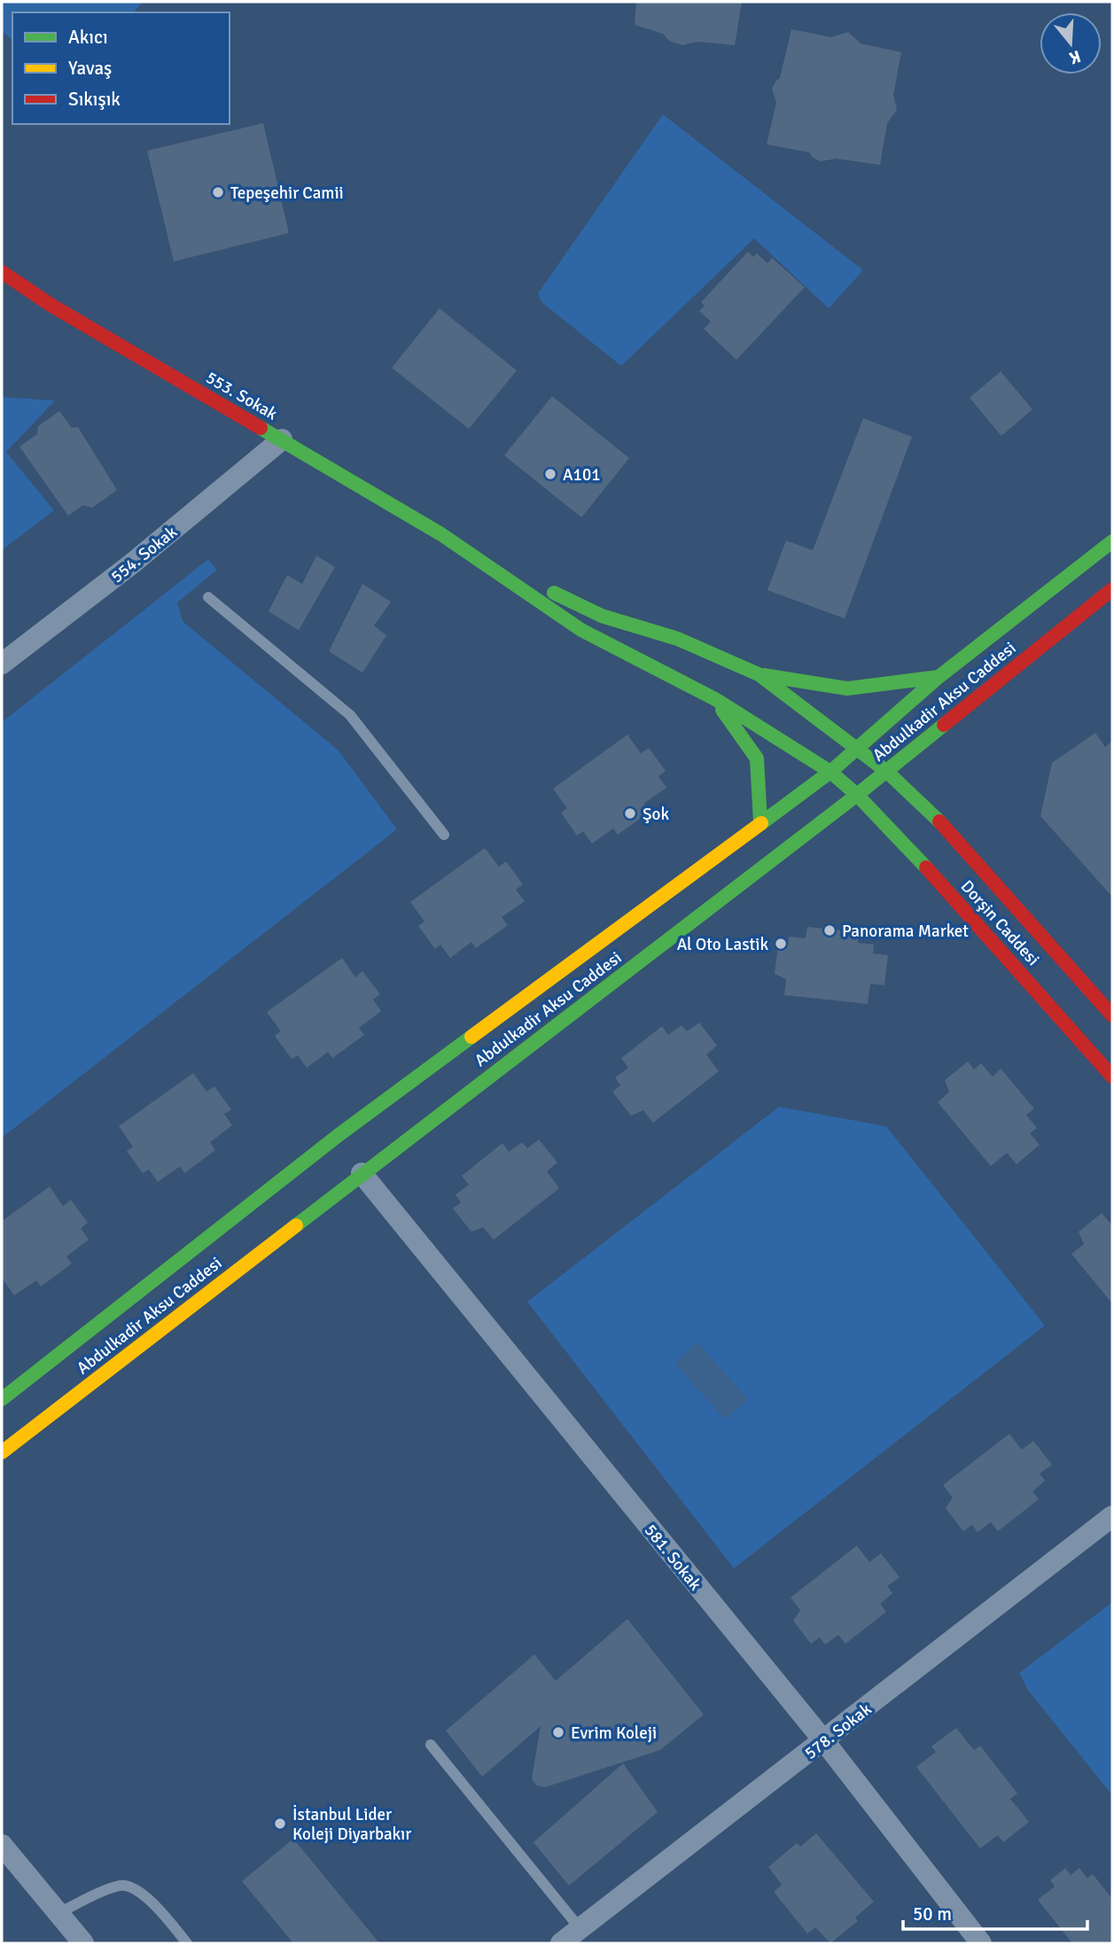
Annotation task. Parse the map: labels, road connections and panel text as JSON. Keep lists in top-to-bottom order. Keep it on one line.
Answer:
{"streets":{"main road":["553. Sokak","Abdulkadir Aksu Caddesi","Dorşin Caddesi"],"street":["554. Sokak","581. Sokak","578. Sokak"]},"crossings":[["553. Sokak","554. Sokak"],["553. Sokak","Dorşin Caddesi"],["Abdulkadir Aksu Caddesi","Dorşin Caddesi"],["Abdulkadir Aksu Caddesi","581. Sokak"],["581. Sokak","578. Sokak"]],"places":["Tepeşehir Camii","A101","Şok","Panorama Market","Al Oto Lastik","Evrim Koleji","İstanbul Lider Koleji Diyarbakır"],"legend":["Akıcı","Yavaş","Sıkışık"],"scale_bar":"50 m","north":"bottom"}
